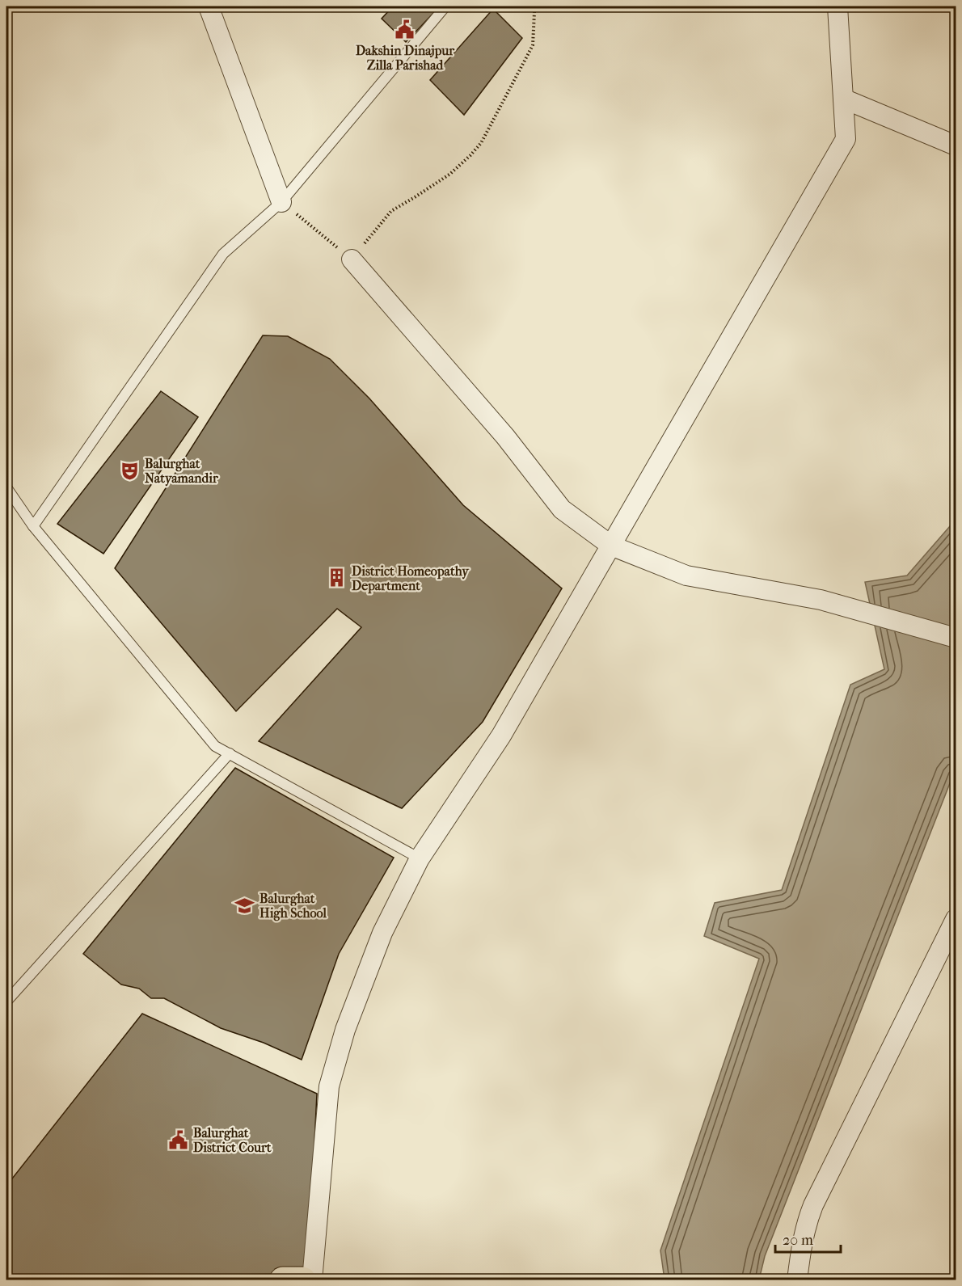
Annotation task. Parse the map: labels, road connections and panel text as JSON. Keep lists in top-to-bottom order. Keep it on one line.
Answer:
{"places":{"public building":["Dakshin Dinajpur Zilla Parishad","Balurghat District Court"],"theatre":["Balurghat Natyamandir"],"building":["District Homeopathy Department"],"school or university":["Balurghat High School"]},"scale_bar":"20 m"}
